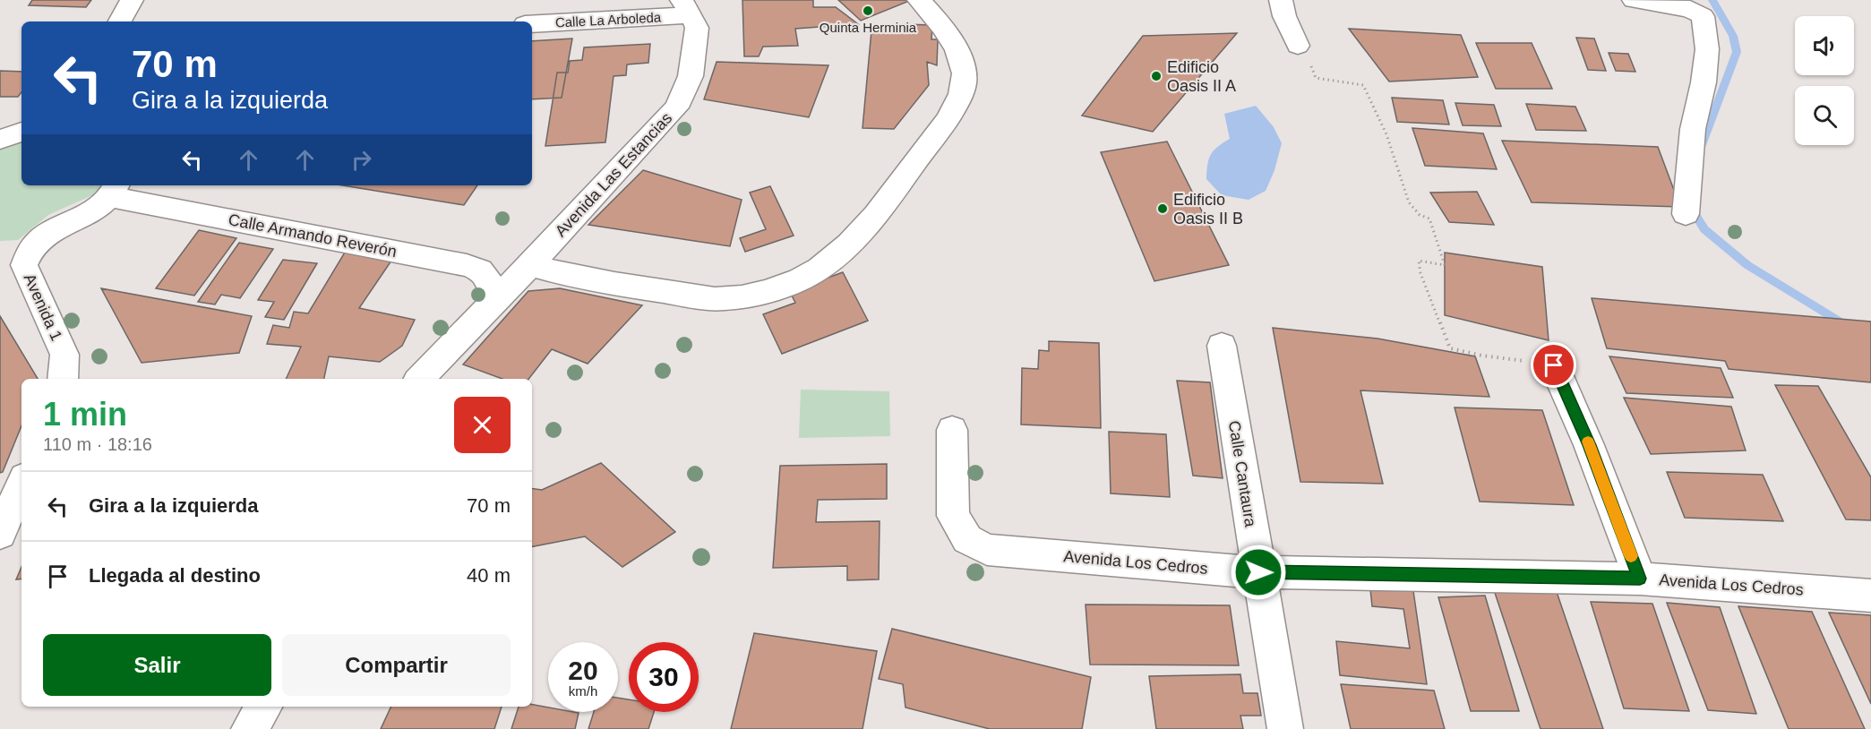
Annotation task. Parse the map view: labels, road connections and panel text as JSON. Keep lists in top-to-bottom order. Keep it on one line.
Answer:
{"streets":{"street":["Calle La Arboleda","Avenida Las Estancias","Calle Armando Reverón","Avenida 1","Calle Cantaura","Avenida Los Cedros"]},"crossings":[["Calle La Arboleda","Avenida Las Estancias"],["Avenida Las Estancias","Calle Armando Reverón"],["Calle Armando Reverón","Avenida 1"],["Calle Cantaura","Avenida Los Cedros"]],"places":["Quinta Herminia","Edificio Oasis II A","Edificio Oasis II B"],"page":{"turn":["70 m","Gira a la izquierda"],"heading":["1 min","110 m · 18:16"],"list":[{"name":"Gira a la izquierda","value":"70 m"},{"name":"Llegada al destino","value":"40 m"}],"buttons":["Salir","Compartir"],"speed":"20 km/h","limit":"30"}}
